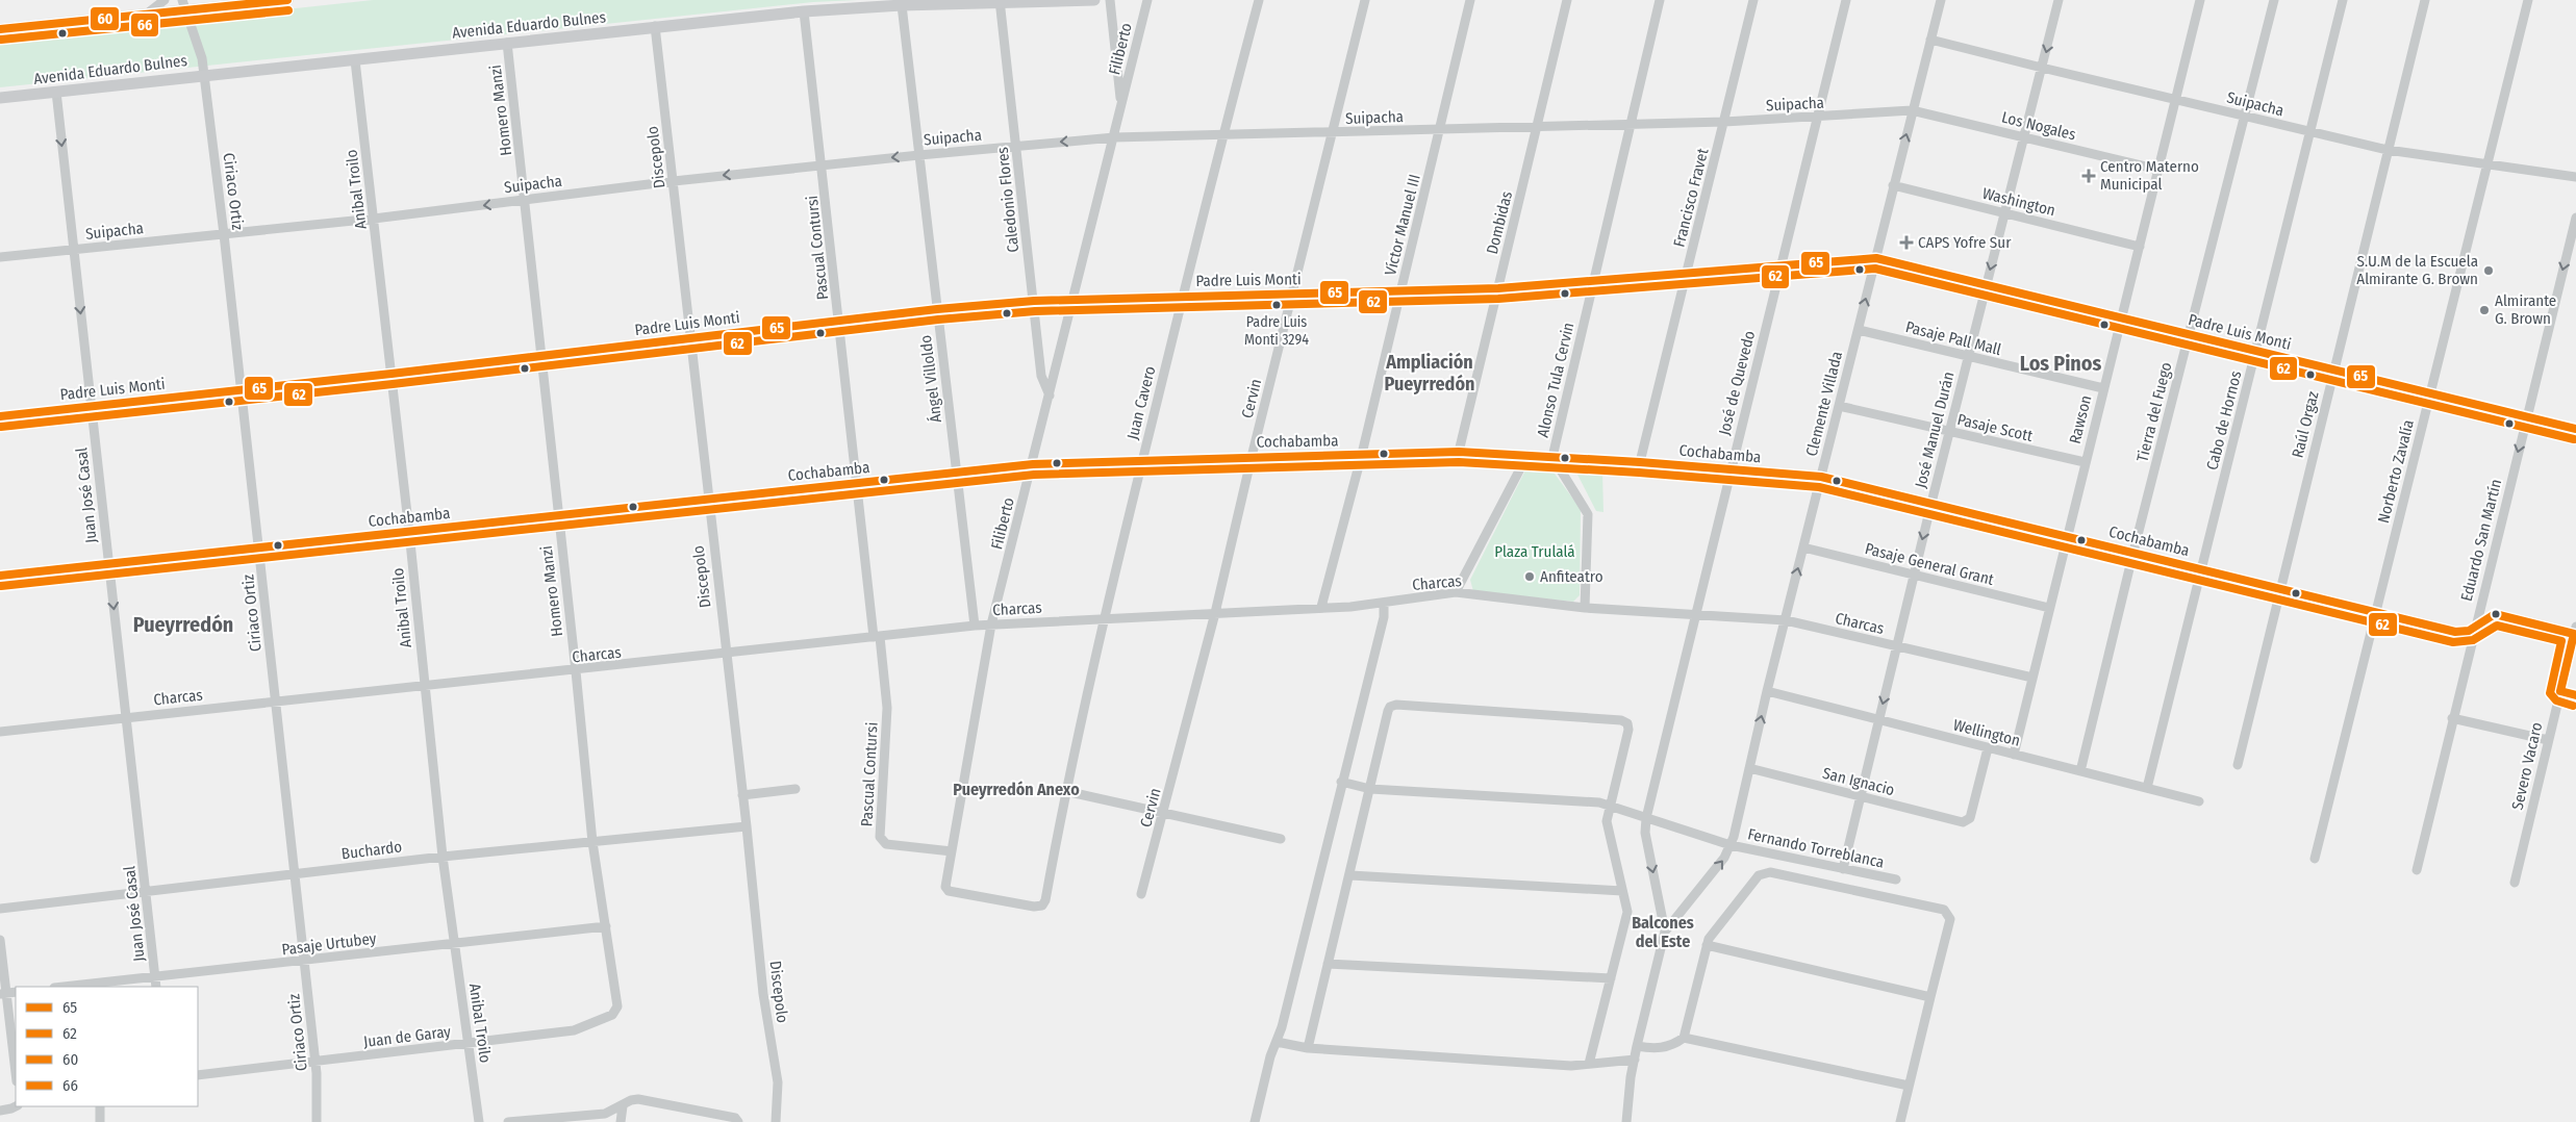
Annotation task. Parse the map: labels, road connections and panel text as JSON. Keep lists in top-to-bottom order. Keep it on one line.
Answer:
{"streets":{"main road":["Avenida Eduardo Bulnes"],"street":["Filiberto","Suipacha","Homero Manzi","Los Nogales","Discepolo","Anibal Troilo","Ciriaco Ortiz","Francisco Fravet","Caledonio Flores","Washington","Dombidas","Víctor Manuel III","Pascual Contursi","Padre Luis Monti","Pasaje Pall Mall","Ángel Villoldo","Alonso Tula Cervin","José de Quevedo","Cervin","Juan Cavero","Clemente Villada","Tierra del Fuego","Rawson","Cabo de Hornos","Raúl Orgaz","Pasaje Scott","José Manuel Durán","Cochabamba","Norberto Zavalía","Juan José Casal","Eduardo San Martín","Pasaje General Grant","Charcas","Wellington","Severo Vacaro","San Ignacio","Fernando Torreblanca","Buchardo","Pasaje Urtubey","Juan de Garay"]},"crossings":[["Avenida Eduardo Bulnes","Homero Manzi"],["Avenida Eduardo Bulnes","Discepolo"],["Avenida Eduardo Bulnes","Anibal Troilo"],["Avenida Eduardo Bulnes","Ciriaco Ortiz"],["Avenida Eduardo Bulnes","Caledonio Flores"],["Avenida Eduardo Bulnes","Pascual Contursi"],["Avenida Eduardo Bulnes","Ángel Villoldo"],["Avenida Eduardo Bulnes","Juan José Casal"],["Filiberto","Suipacha"],["Filiberto","Caledonio Flores"],["Filiberto","Pascual Contursi"],["Filiberto","Padre Luis Monti"],["Filiberto","Juan Cavero"],["Filiberto","Cochabamba"],["Filiberto","Charcas"],["Suipacha","Homero Manzi"],["Suipacha","Los Nogales"],["Suipacha","Discepolo"],["Suipacha","Anibal Troilo"],["Suipacha","Ciriaco Ortiz"],["Suipacha","Francisco Fravet"],["Suipacha","Caledonio Flores"],["Suipacha","Dombidas"],["Suipacha","Víctor Manuel III"],["Suipacha","Pascual Contursi"],["Suipacha","Ángel Villoldo"],["Suipacha","Alonso Tula Cervin"],["Suipacha","José de Quevedo"],["Suipacha","Cervin"],["Suipacha","Juan Cavero"],["Suipacha","Clemente Villada"],["Suipacha","Tierra del Fuego"],["Suipacha","Rawson"],["Suipacha","Cabo de Hornos"],["Suipacha","Raúl Orgaz"],["Suipacha","José Manuel Durán"],["Suipacha","Norberto Zavalía"],["Suipacha","Juan José Casal"],["Homero Manzi","Padre Luis Monti"],["Homero Manzi","Cochabamba"],["Homero Manzi","Charcas"],["Homero Manzi","Buchardo"],["Homero Manzi","Pasaje Urtubey"],["Homero Manzi","Juan de Garay"],["Los Nogales","Clemente Villada"],["Los Nogales","Rawson"],["Los Nogales","José Manuel Durán"],["Discepolo","Padre Luis Monti"],["Discepolo","Cochabamba"],["Discepolo","Charcas"],["Discepolo","Buchardo"],["Anibal Troilo","Padre Luis Monti"],["Anibal Troilo","Cochabamba"],["Anibal Troilo","Charcas"],["Anibal Troilo","Buchardo"],["Anibal Troilo","Pasaje Urtubey"],["Anibal Troilo","Juan de Garay"],["Ciriaco Ortiz","Padre Luis Monti"],["Ciriaco Ortiz","Cochabamba"],["Ciriaco Ortiz","Charcas"],["Ciriaco Ortiz","Buchardo"],["Ciriaco Ortiz","Pasaje Urtubey"],["Ciriaco Ortiz","Juan de Garay"],["Francisco Fravet","Padre Luis Monti"],["Francisco Fravet","Cochabamba"],["Caledonio Flores","Padre Luis Monti"],["Washington","Clemente Villada"],["Washington","Rawson"],["Washington","José Manuel Durán"],["Dombidas","Padre Luis Monti"],["Dombidas","Cochabamba"],["Víctor Manuel III","Padre Luis Monti"],["Víctor Manuel III","Cochabamba"],["Víctor Manuel III","Charcas"],["Pascual Contursi","Padre Luis Monti"],["Pascual Contursi","Cochabamba"],["Pascual Contursi","Charcas"],["Padre Luis Monti","Ángel Villoldo"],["Padre Luis Monti","Alonso Tula Cervin"],["Padre Luis Monti","José de Quevedo"],["Padre Luis Monti","Cervin"],["Padre Luis Monti","Juan Cavero"],["Padre Luis Monti","Clemente Villada"],["Padre Luis Monti","Tierra del Fuego"],["Padre Luis Monti","Rawson"],["Padre Luis Monti","Cabo de Hornos"],["Padre Luis Monti","Raúl Orgaz"],["Padre Luis Monti","José Manuel Durán"],["Padre Luis Monti","Norberto Zavalía"],["Padre Luis Monti","Juan José Casal"],["Padre Luis Monti","Eduardo San Martín"],["Pasaje Pall Mall","Clemente Villada"],["Pasaje Pall Mall","Rawson"],["Pasaje Pall Mall","José Manuel Durán"],["Ángel Villoldo","Cochabamba"],["Ángel Villoldo","Charcas"],["Alonso Tula Cervin","Cochabamba"],["Alonso Tula Cervin","Charcas"],["José de Quevedo","Clemente Villada"],["José de Quevedo","Cochabamba"],["José de Quevedo","Charcas"],["José de Quevedo","Fernando Torreblanca"],["Cervin","Cochabamba"],["Cervin","Charcas"],["Juan Cavero","Cochabamba"],["Juan Cavero","Charcas"],["Clemente Villada","Pasaje Scott"],["Clemente Villada","Cochabamba"],["Clemente Villada","Pasaje General Grant"],["Clemente Villada","Charcas"],["Clemente Villada","Wellington"],["Clemente Villada","San Ignacio"],["Clemente Villada","Fernando Torreblanca"],["Tierra del Fuego","Cochabamba"],["Tierra del Fuego","Wellington"],["Rawson","Pasaje Scott"],["Rawson","Cochabamba"],["Rawson","Pasaje General Grant"],["Rawson","Charcas"],["Rawson","Wellington"],["Cabo de Hornos","Cochabamba"],["Cabo de Hornos","Wellington"],["Raúl Orgaz","Cochabamba"],["Pasaje Scott","José Manuel Durán"],["José Manuel Durán","Cochabamba"],["José Manuel Durán","Pasaje General Grant"],["José Manuel Durán","Charcas"],["José Manuel Durán","Wellington"],["José Manuel Durán","San Ignacio"],["José Manuel Durán","Fernando Torreblanca"],["Cochabamba","Norberto Zavalía"],["Cochabamba","Juan José Casal"],["Cochabamba","Eduardo San Martín"],["Cochabamba","Severo Vacaro"],["Juan José Casal","Charcas"],["Juan José Casal","Buchardo"],["Juan José Casal","Pasaje Urtubey"],["Wellington","San Ignacio"]],"one_way":["Clemente Villada","Juan José Casal","Eduardo San Martín"],"districts":["Ampliación Pueyrredón","Los Pinos","Pueyrredón","Pueyrredón Anexo","Balcones del Este"],"parks":["Plaza Trulalá"],"places":{"health":["Centro Materno Municipal","CAPS Yofre Sur"],"other":["S.U.M de la Escuela Almirante G. Brown","Padre Luis Monti 3294","Almirante G. Brown","Anfiteatro"]},"lines":["transit line 60","transit line 66","transit line 65","transit line 62"],"legend":["65","62","60","66"]}
